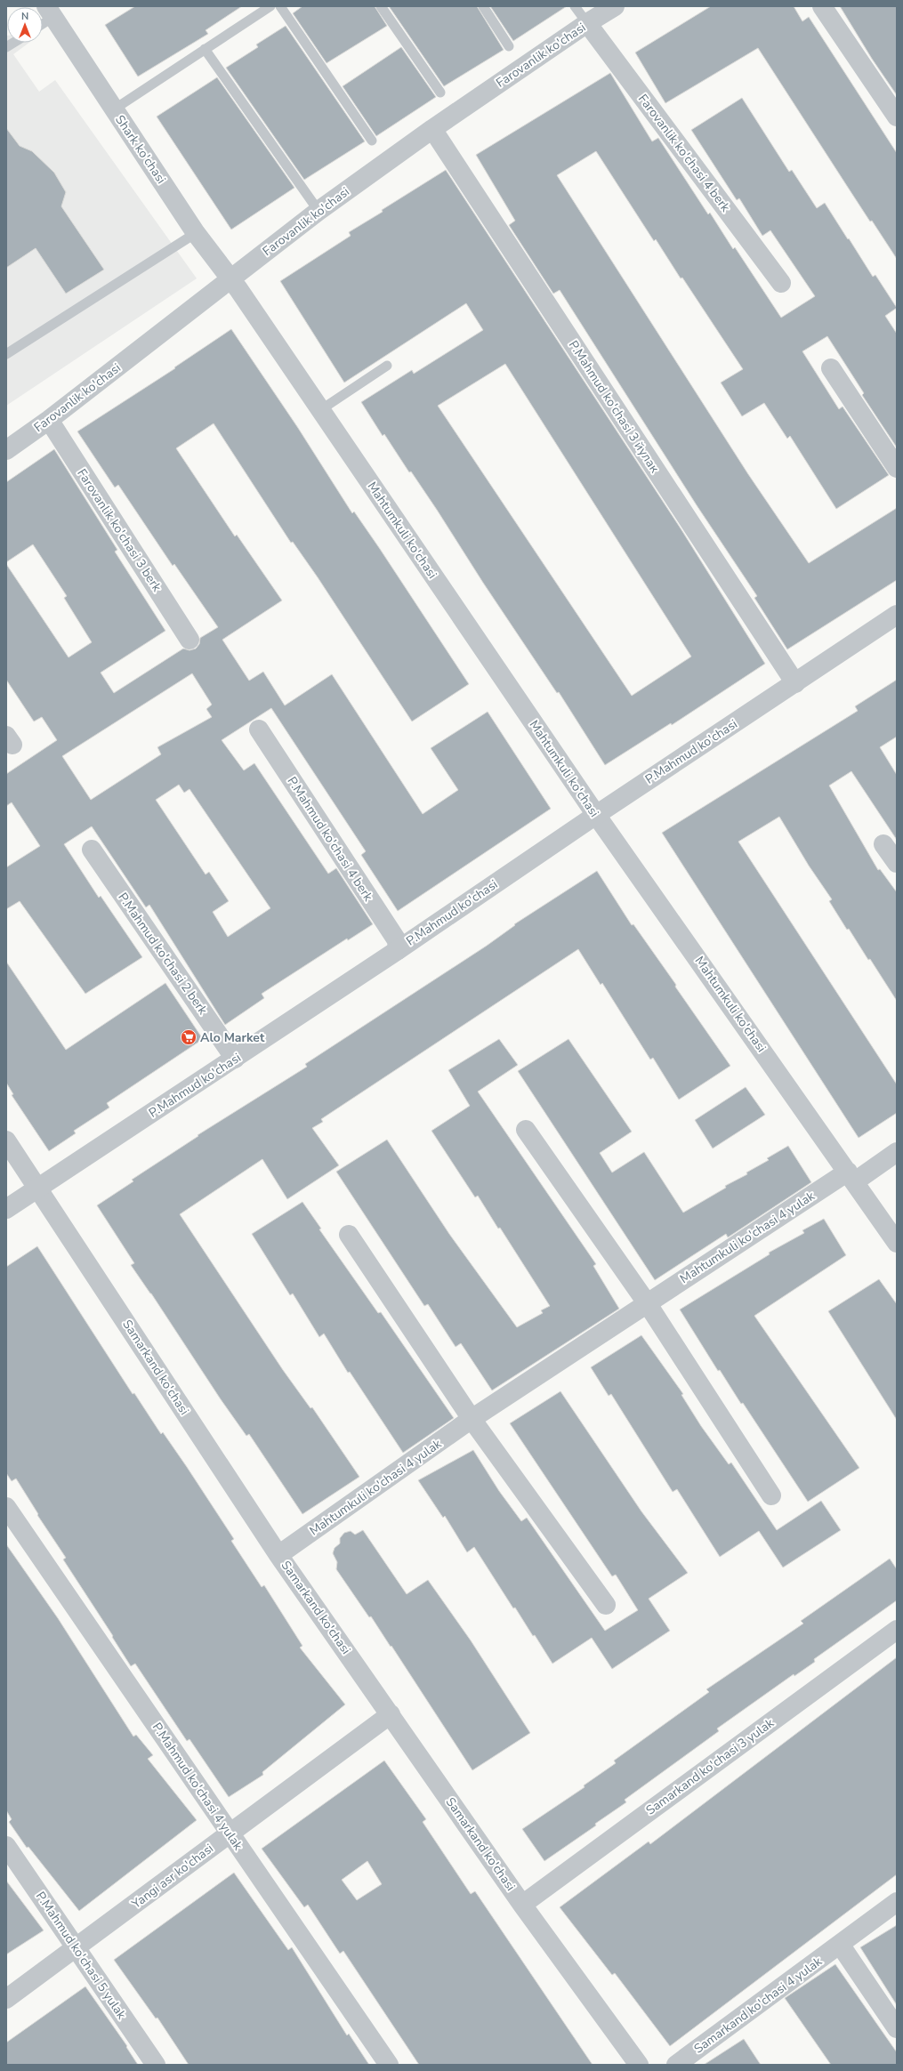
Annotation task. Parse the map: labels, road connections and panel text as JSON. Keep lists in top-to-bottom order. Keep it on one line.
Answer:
{"streets":{"street":["Farovanlik ko'chasi","Shark ko'chasi","Farovanlik ko'chasi 4 berk","P.Mahmud ko'chasi 3 йулак","Farovanlik ko'chasi 3 berk","Mahtumkuli ko'chasi","P.Mahmud ko'chasi","P.Mahmud ko'chasi 4 berk","P.Mahmud ko'chasi 2 berk","Mahtumkuli ko'chasi 4 yulak","Samarkand ko'chasi","Samarkand ko'chasi 3 yulak","P.Mahmud ko'chasi 4 yulak","Yangi asr ko'chasi","P.Mahmud ko'chasi 5 yulak","Samarkand ko'chasi 4 yulak"]},"crossings":[["Farovanlik ko'chasi","Shark ko'chasi"],["Farovanlik ko'chasi","Farovanlik ko'chasi 4 berk"],["Farovanlik ko'chasi","P.Mahmud ko'chasi 3 йулак"],["Farovanlik ko'chasi","Farovanlik ko'chasi 3 berk"],["Farovanlik ko'chasi","Mahtumkuli ko'chasi"],["Shark ko'chasi","Mahtumkuli ko'chasi"],["P.Mahmud ko'chasi 3 йулак","P.Mahmud ko'chasi"],["Mahtumkuli ko'chasi","P.Mahmud ko'chasi"],["Mahtumkuli ko'chasi","Mahtumkuli ko'chasi 4 yulak"],["P.Mahmud ko'chasi","P.Mahmud ko'chasi 4 berk"],["P.Mahmud ko'chasi","P.Mahmud ko'chasi 2 berk"],["P.Mahmud ko'chasi","Samarkand ko'chasi"],["Mahtumkuli ko'chasi 4 yulak","Samarkand ko'chasi"],["Samarkand ko'chasi","Samarkand ko'chasi 3 yulak"],["Samarkand ko'chasi","Yangi asr ko'chasi"],["P.Mahmud ko'chasi 4 yulak","Yangi asr ko'chasi"],["Yangi asr ko'chasi","P.Mahmud ko'chasi 5 yulak"]],"places":{"supermarket":["Alo Market"]},"north":"top"}
